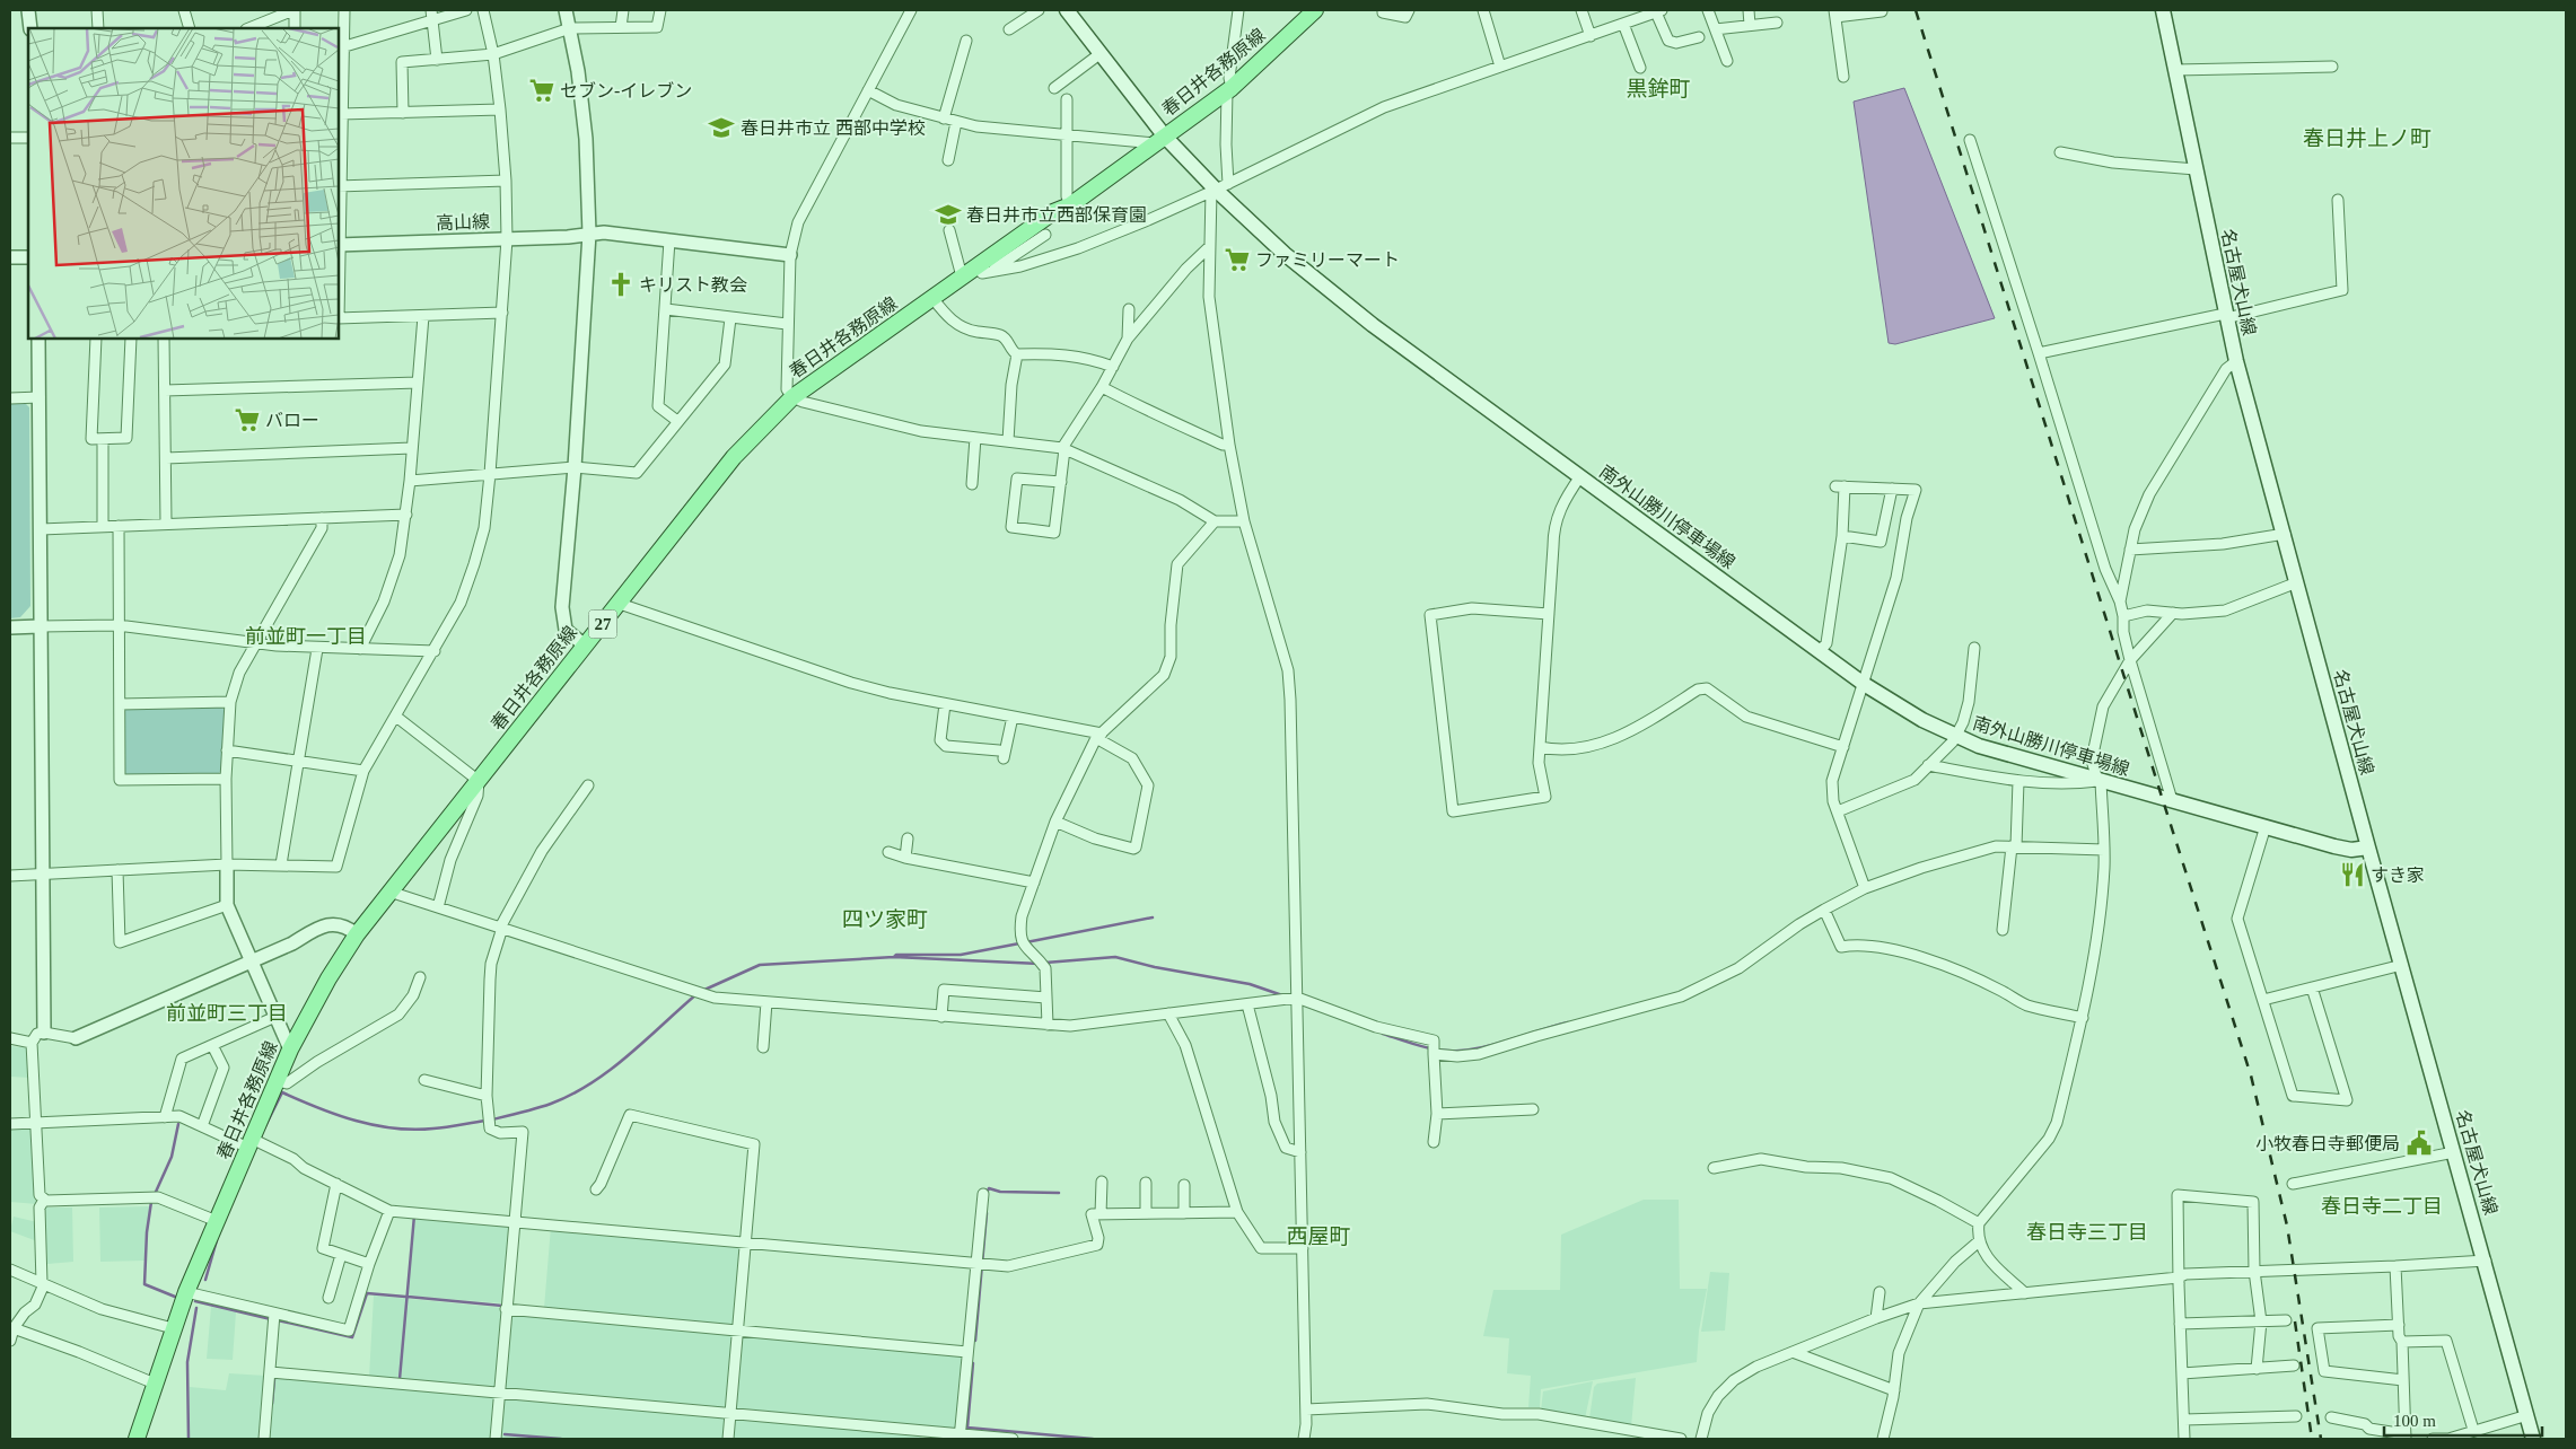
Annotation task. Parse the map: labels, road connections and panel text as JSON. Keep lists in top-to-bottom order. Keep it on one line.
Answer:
{"streets":{"main road":["春日井各務原線","名古屋犬山線","南外山勝川停車場線","27"],"street":["高山線"]},"crossings":[["春日井各務原線","南外山勝川停車場線"],["名古屋犬山線","南外山勝川停車場線"]],"districts":["黒鉾町","春日井上ノ町","前並町一丁目","四ツ家町","前並町三丁目","春日寺二丁目","春日寺三丁目","西屋町"],"places":{"supermarket":["セブン-イレブン","ファミリーマート","バロー"],"school or university":["春日井市立 西部中学校","春日井市立西部保育園"],"church":["キリスト教会"],"restaurant":["すき家"],"public building":["小牧春日寺郵便局"]},"scale_bar":"100 m"}
